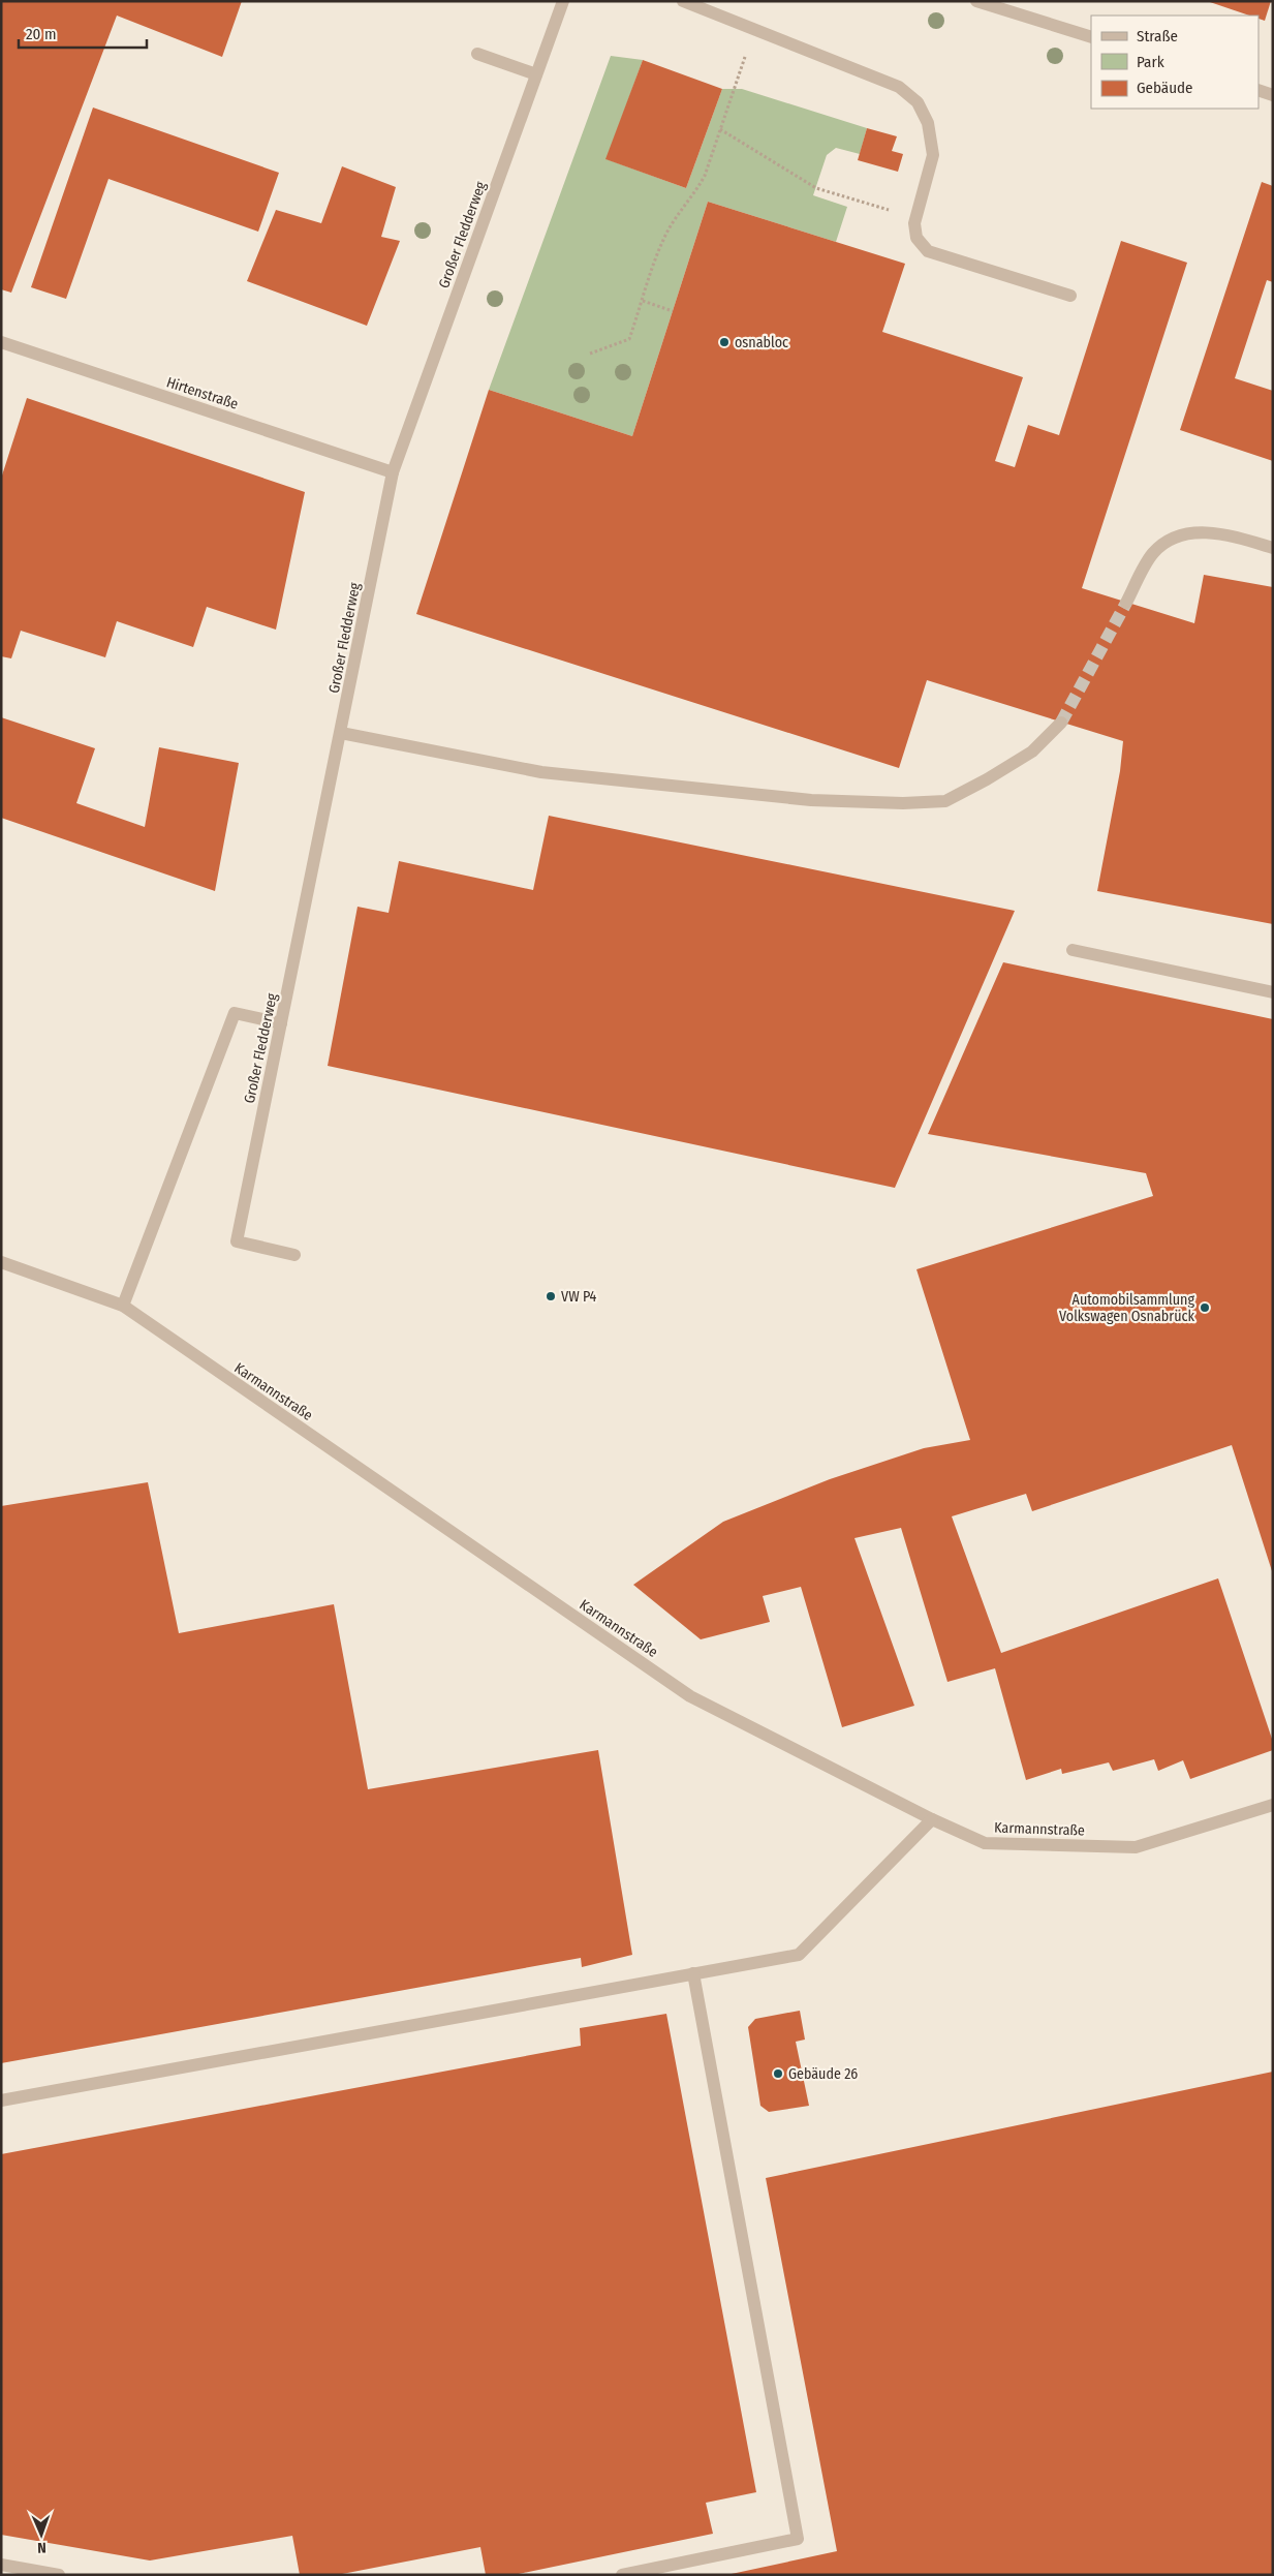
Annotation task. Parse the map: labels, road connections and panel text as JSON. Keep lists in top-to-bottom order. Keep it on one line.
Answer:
{"streets":{"street":["Großer Fledderweg","Hirtenstraße","Karmannstraße"]},"crossings":[["Großer Fledderweg","Hirtenstraße"]],"places":["osnabloc","VW P4","Automobilsammlung Volkswagen Osnabrück","Gebäude 26"],"legend":["Straße","Park","Gebäude"],"scale_bar":"20 m","north":"bottom"}
